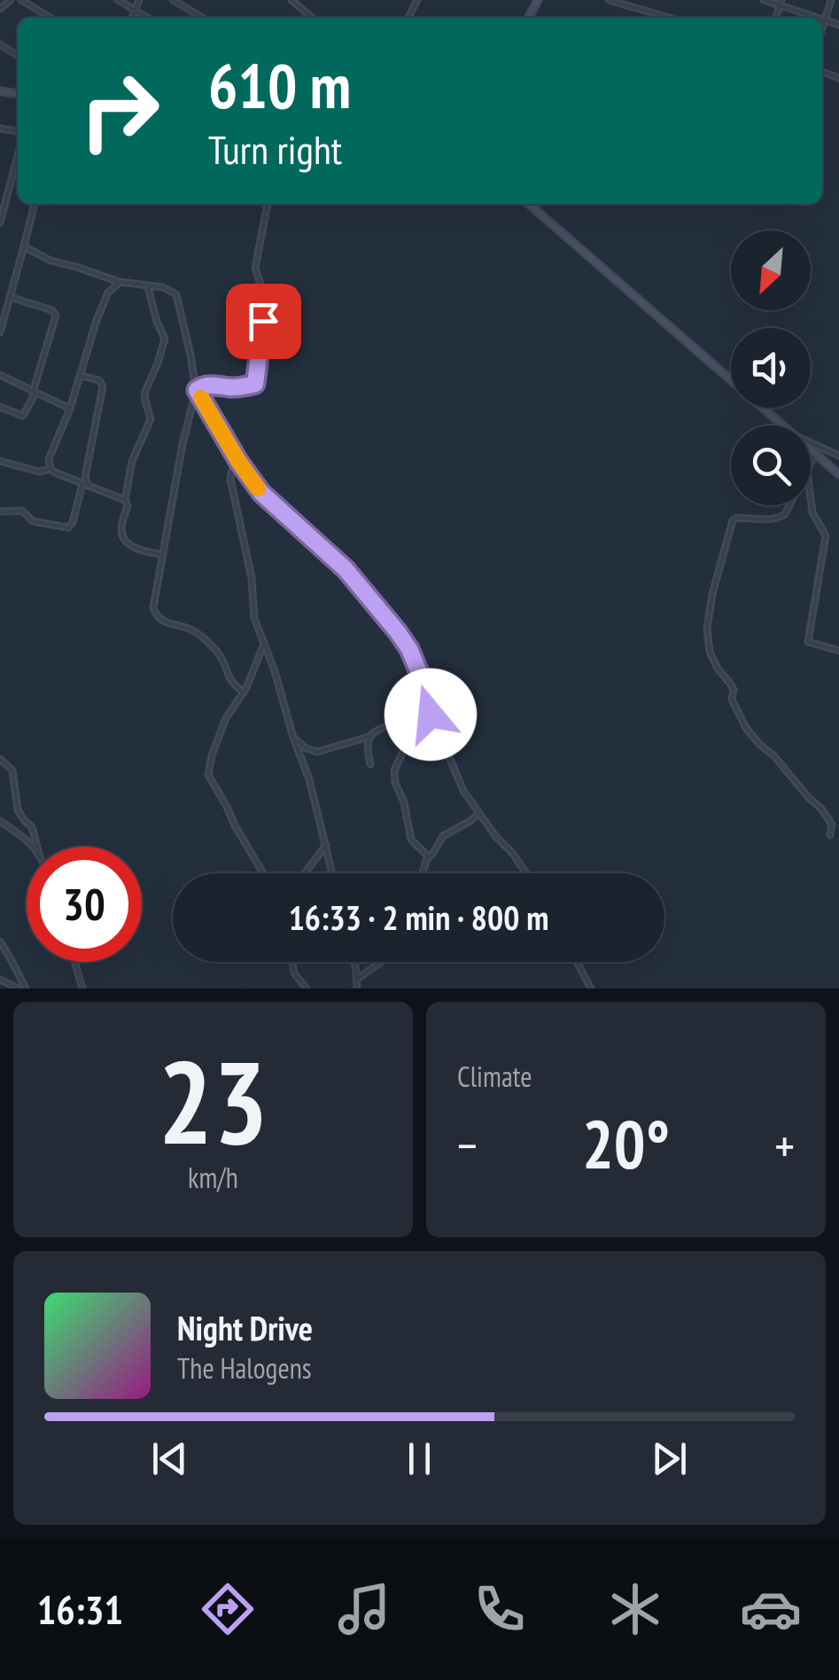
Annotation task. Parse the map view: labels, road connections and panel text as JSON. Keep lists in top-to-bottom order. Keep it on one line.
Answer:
{"north":"bottom left","page":{"turn":["610 m","Turn right"],"limit":"30","trip":"16:33 · 2 min · 800 m","tile":[["23","km/h"],"Climate"],"heat":["−","20°","+"],"song":["Night Drive","The Halogens"],"tabs":"16:31"}}
